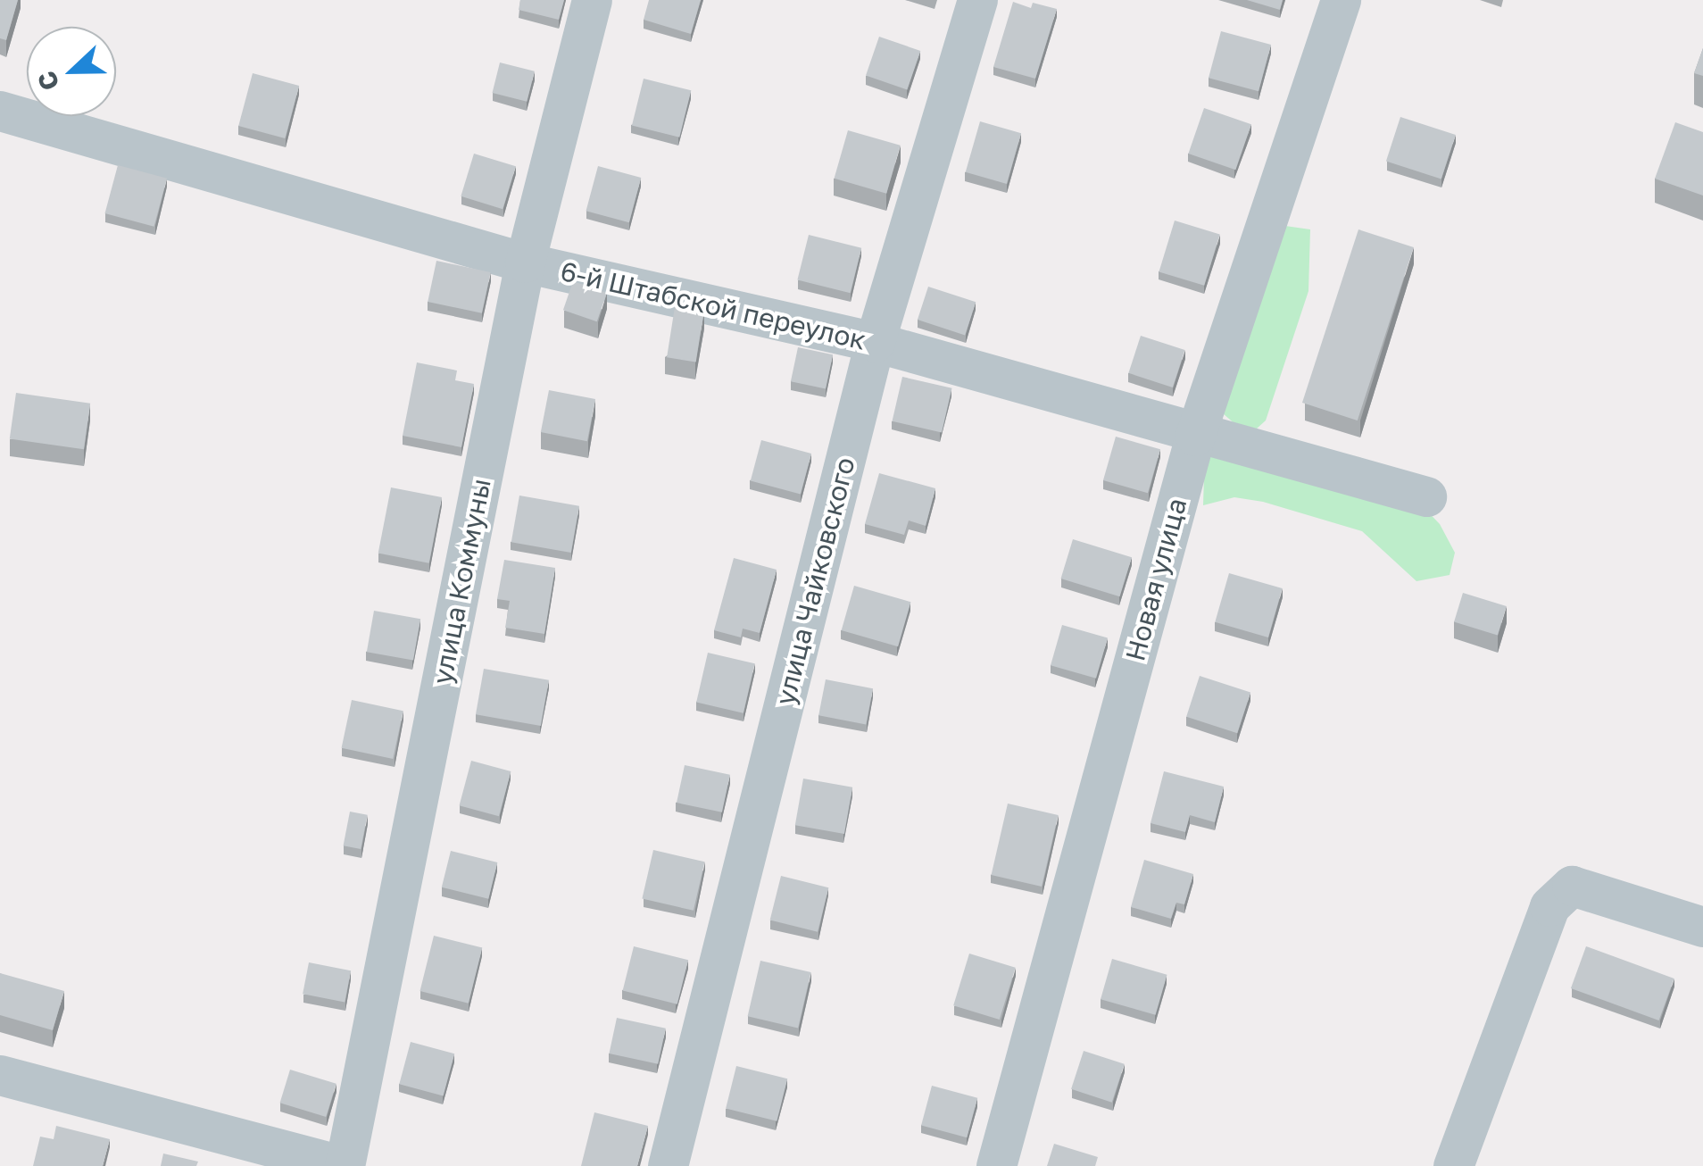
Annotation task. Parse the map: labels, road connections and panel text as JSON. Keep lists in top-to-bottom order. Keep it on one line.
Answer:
{"streets":{"street":["6-й Штабской переулок","Новая улица","улица Коммуны","улица Чайковского"]},"crossings":[["6-й Штабской переулок","Новая улица"],["6-й Штабской переулок","улица Коммуны"],["6-й Штабской переулок","улица Чайковского"]],"north":"left"}
